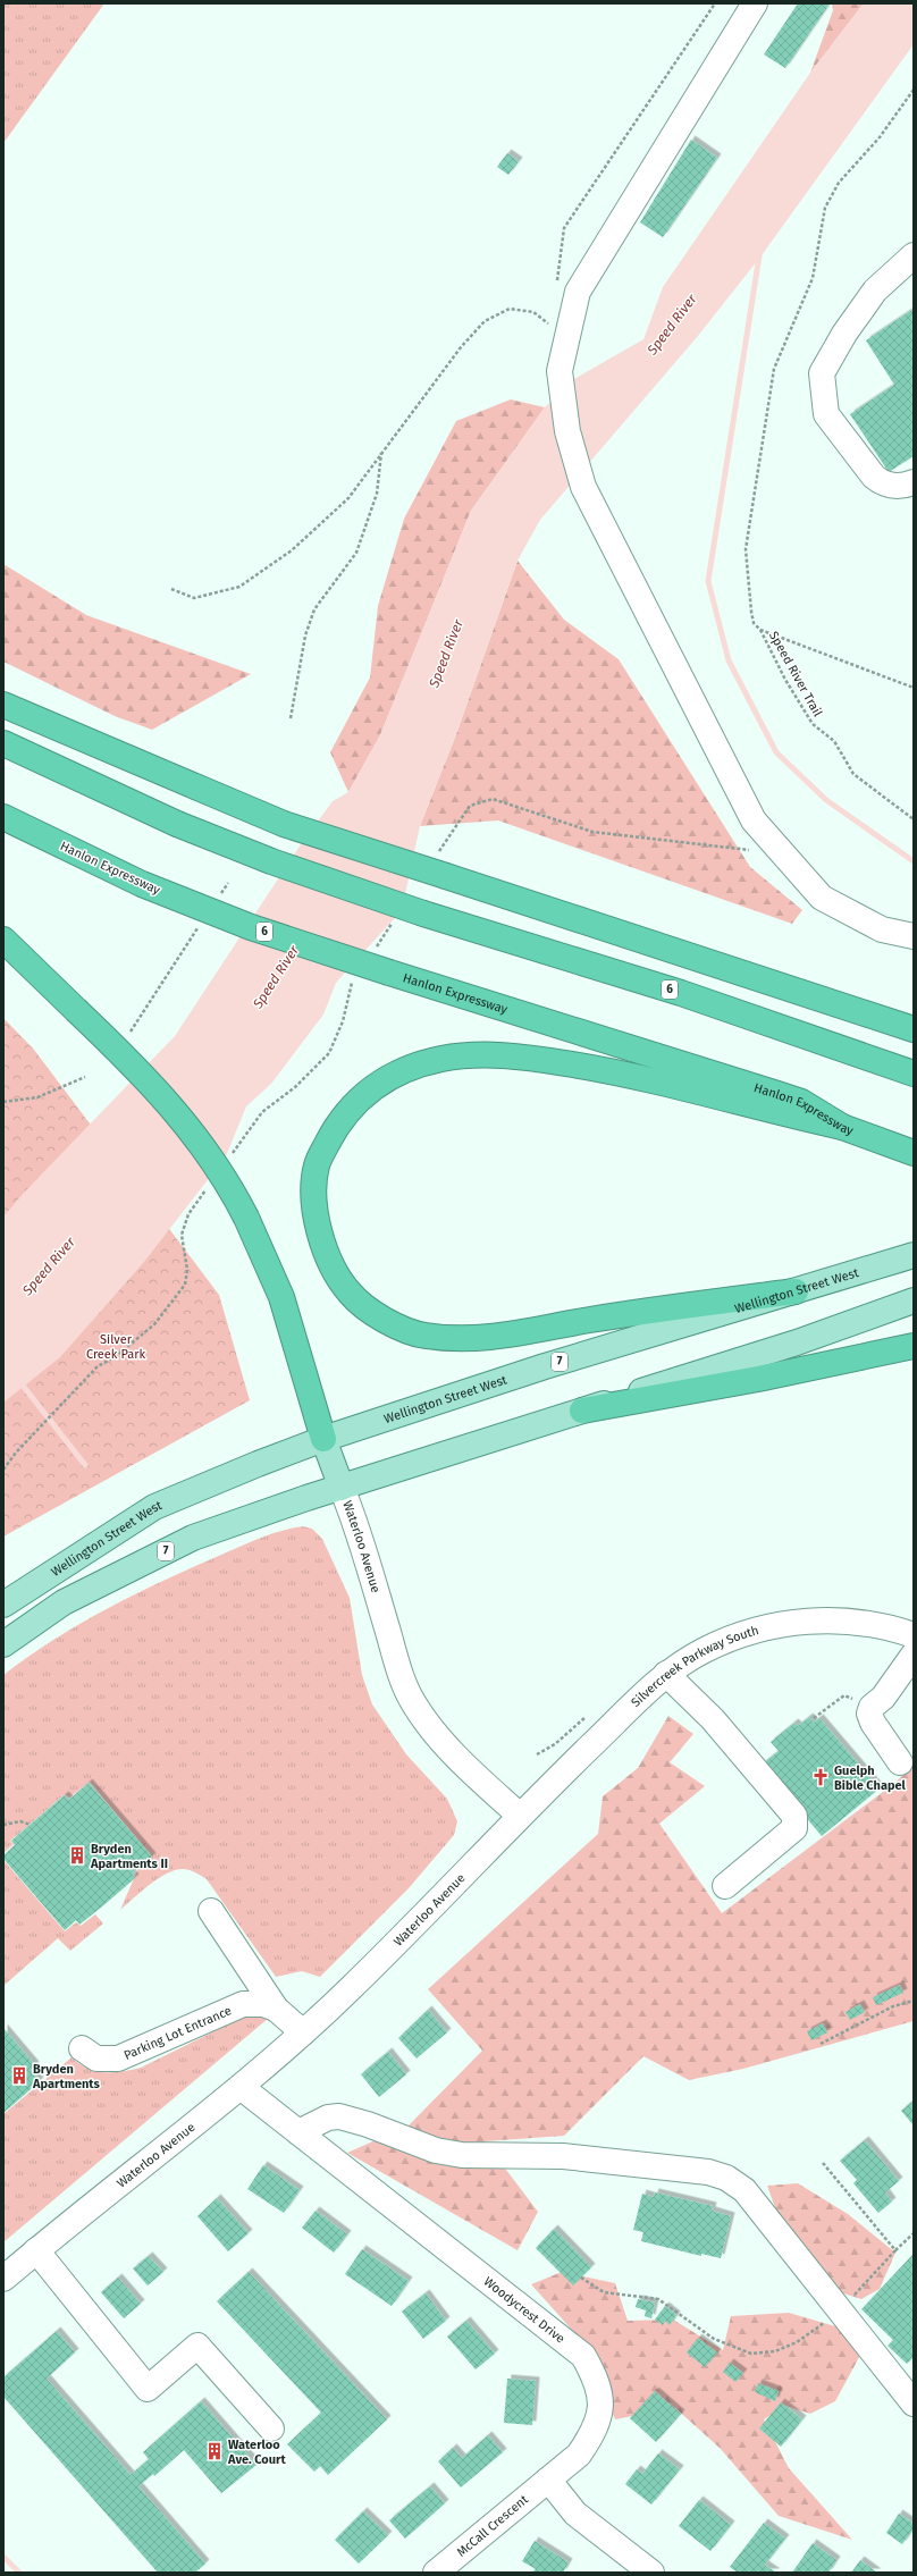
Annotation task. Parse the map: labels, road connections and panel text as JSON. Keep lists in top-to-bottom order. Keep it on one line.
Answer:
{"streets":{"highway":["Hanlon Expressway","6"],"main road":["Wellington Street West","7","Waterloo Avenue"],"street":["Silvercreek Parkway South","Parking Lot Entrance","Woodycrest Drive","McCall Crescent"],"path":["Speed River Trail"]},"crossings":[["Wellington Street West","Waterloo Avenue"],["7","Waterloo Avenue"],["Waterloo Avenue","Silvercreek Parkway South"],["Waterloo Avenue","Parking Lot Entrance"],["Waterloo Avenue","Woodycrest Drive"],["Woodycrest Drive","McCall Crescent"]],"water":["Speed River"],"parks":["Silver Creek Park"],"places":{"church":["Guelph Bible Chapel"],"building":["Bryden Apartments II","Bryden Apartments","Waterloo Ave. Court"]}}
